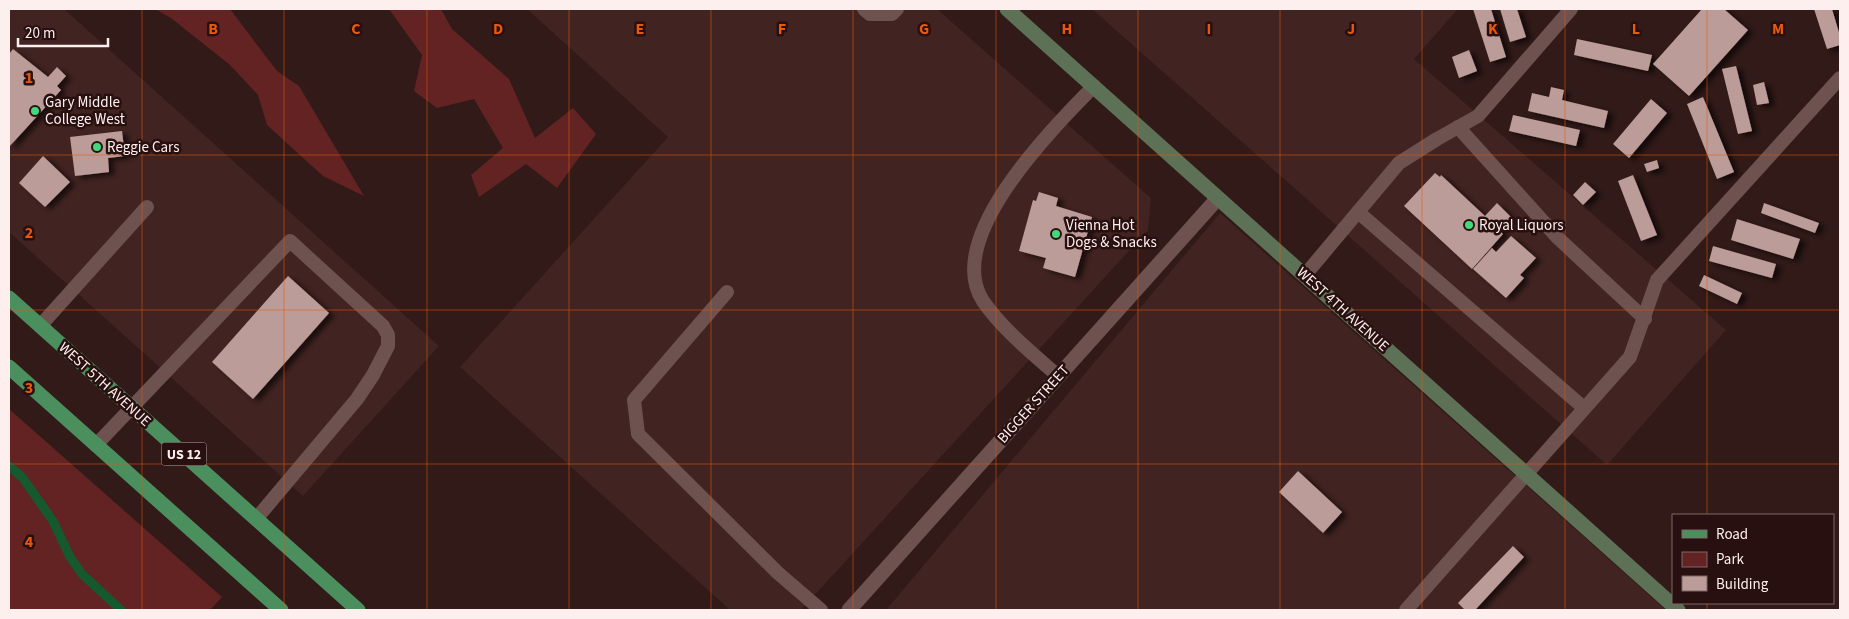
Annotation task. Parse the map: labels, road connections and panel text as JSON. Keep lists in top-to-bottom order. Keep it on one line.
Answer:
{"streets":{"main road":["WEST 4TH AVENUE","WEST 5TH AVENUE","US 12"],"street":["BIGGER STREET"]},"crossings":[["WEST 4TH AVENUE","BIGGER STREET"]],"places":["Gary Middle College West","Reggie Cars","Royal Liquors","Vienna Hot Dogs & Snacks"],"legend":["Road","Park","Building"],"scale_bar":"20 m","grid":{"columns":["B","C","D","E","F","G","H","I","J","K","L","M"],"rows":["1","2","3","4"]}}
